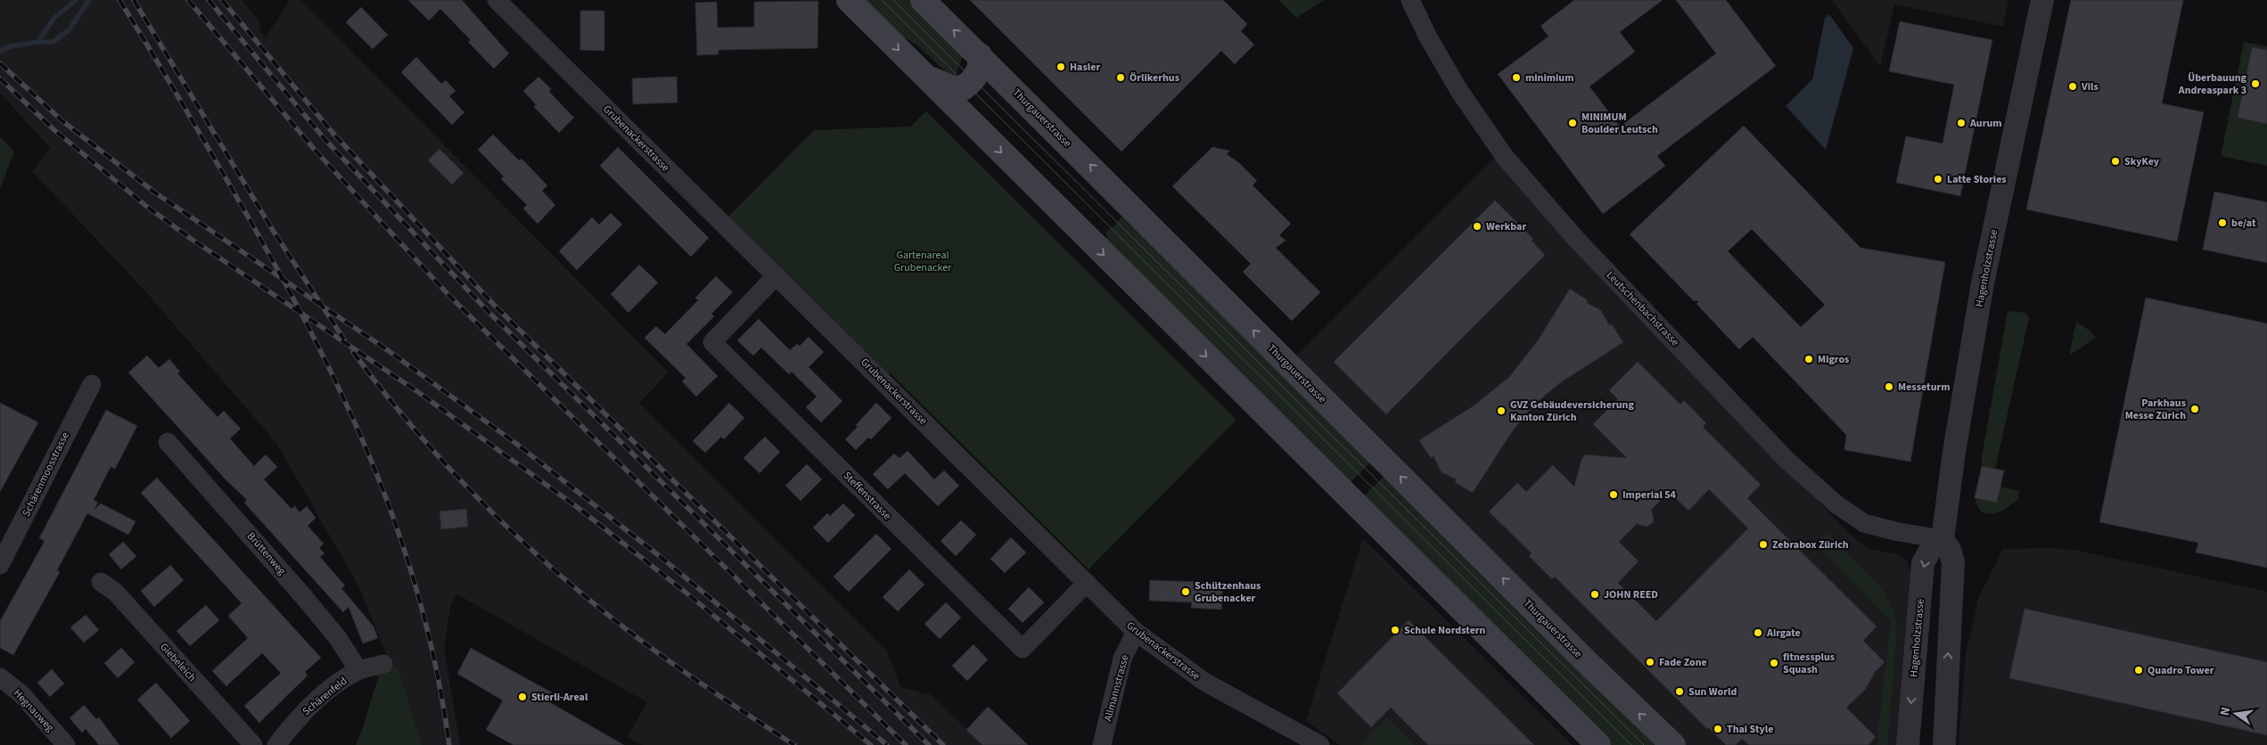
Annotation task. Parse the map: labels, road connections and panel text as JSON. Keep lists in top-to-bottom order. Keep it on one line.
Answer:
{"streets":{"main road":["Thurgauerstrasse"],"street":["Grubenackerstrasse","Hagenholzstrasse","Leutschenbachstrasse","Schärenmoosstrasse","Steffenstrasse","Brüttenweg","Giebeleich","Allmannstrasse","Schärenfeld","Hegnauweg"]},"crossings":[["Grubenackerstrasse","Steffenstrasse"],["Grubenackerstrasse","Allmannstrasse"],["Hagenholzstrasse","Leutschenbachstrasse"],["Brüttenweg","Schärenfeld"]],"parks":["Gartenareal Grubenacker"],"places":["Hasler","Örlikerhus","minimium","Überbauung Andreaspark 3","Vils","MINIMUM Boulder Leutsch","Aurum","SkyKey","Latte Stories","be/at","Werkbar","Migros","Messeturm","Parkhaus Messe Zürich","GVZ Gebäudeversicherung Kanton Zürich","Imperial 54","Zebrabox Zürich","Schützenhaus Grubenacker","JOHN REED","Schule Nordstern","Airgate","Fade Zone","fitnessplus Squash","Quadro Tower","Sun World","Stierli-Areal","Thai Style"],"north":"left"}
